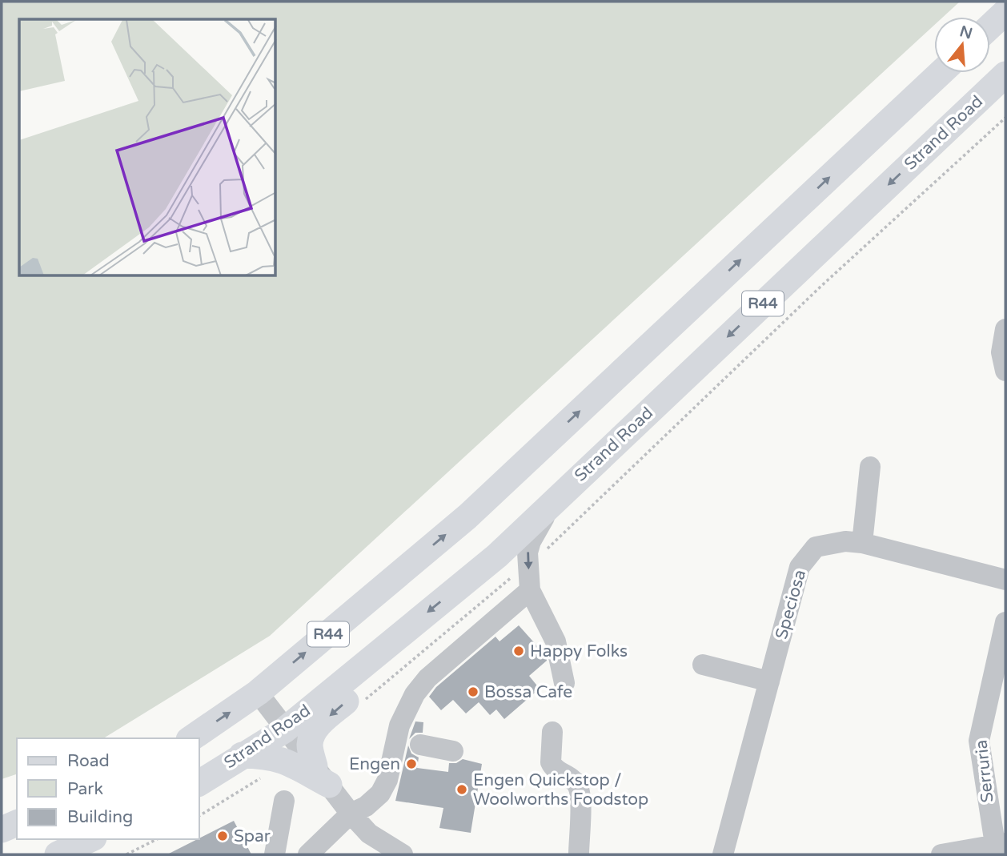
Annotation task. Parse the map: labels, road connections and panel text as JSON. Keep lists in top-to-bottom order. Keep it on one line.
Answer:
{"streets":{"main road":["Strand Road","R44"],"street":["Speciosa","Serruria"]},"places":["Happy Folks","Bossa Cafe","Engen","Engen Quickstop / Woolworths Foodstop","Spar"],"legend":["Road","Park","Building"],"north":"top"}
